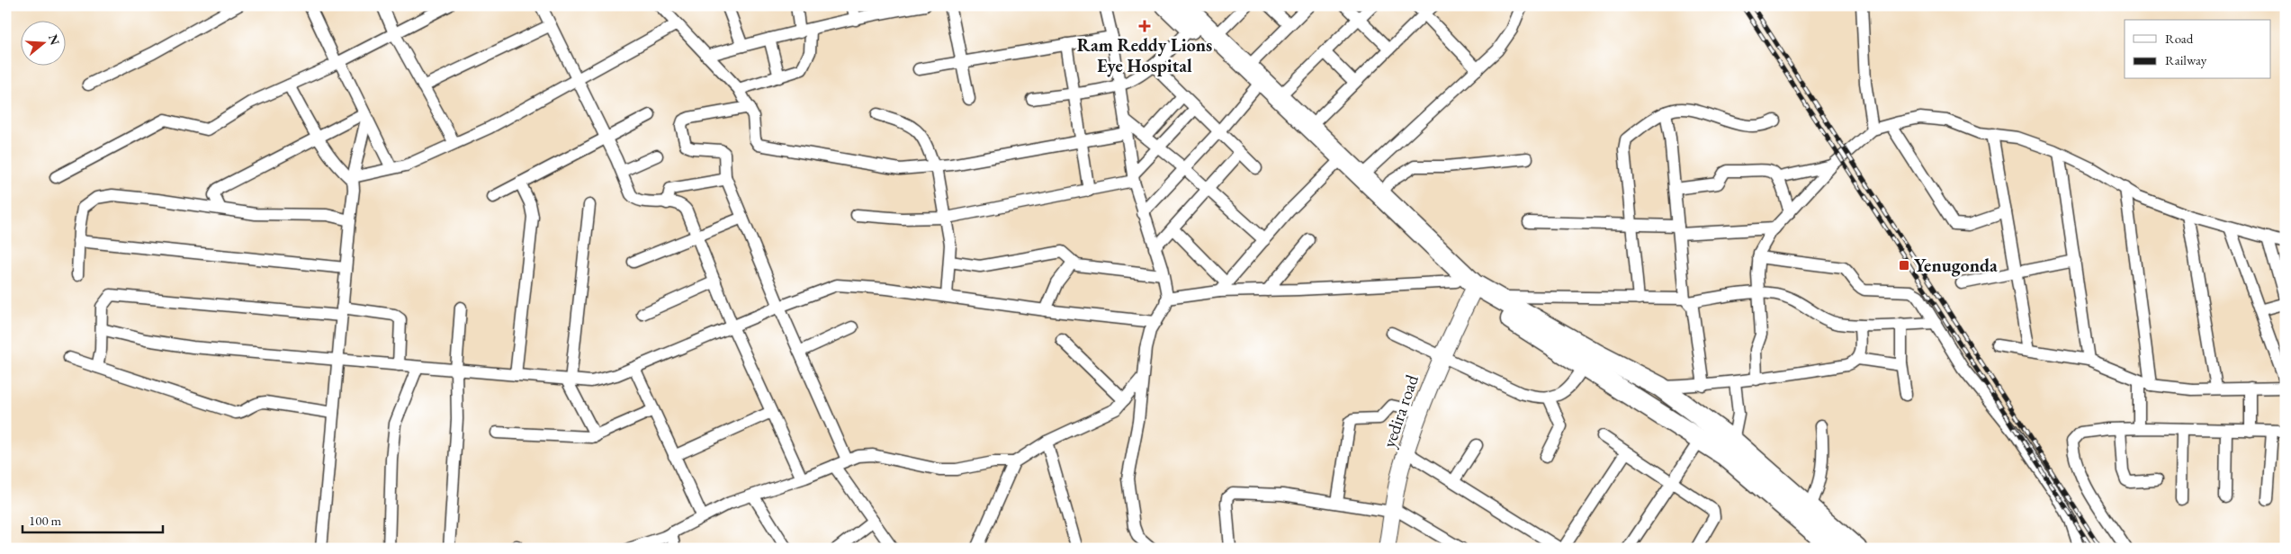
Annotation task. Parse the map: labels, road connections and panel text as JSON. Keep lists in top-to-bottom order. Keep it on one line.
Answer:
{"streets":{"main road":["yedira road"]},"places":{"health":["Ram Reddy Lions Eye Hospital"],"transit":["Yenugonda"]},"legend":["Road","Railway"],"scale_bar":"100 m","north":"right"}
